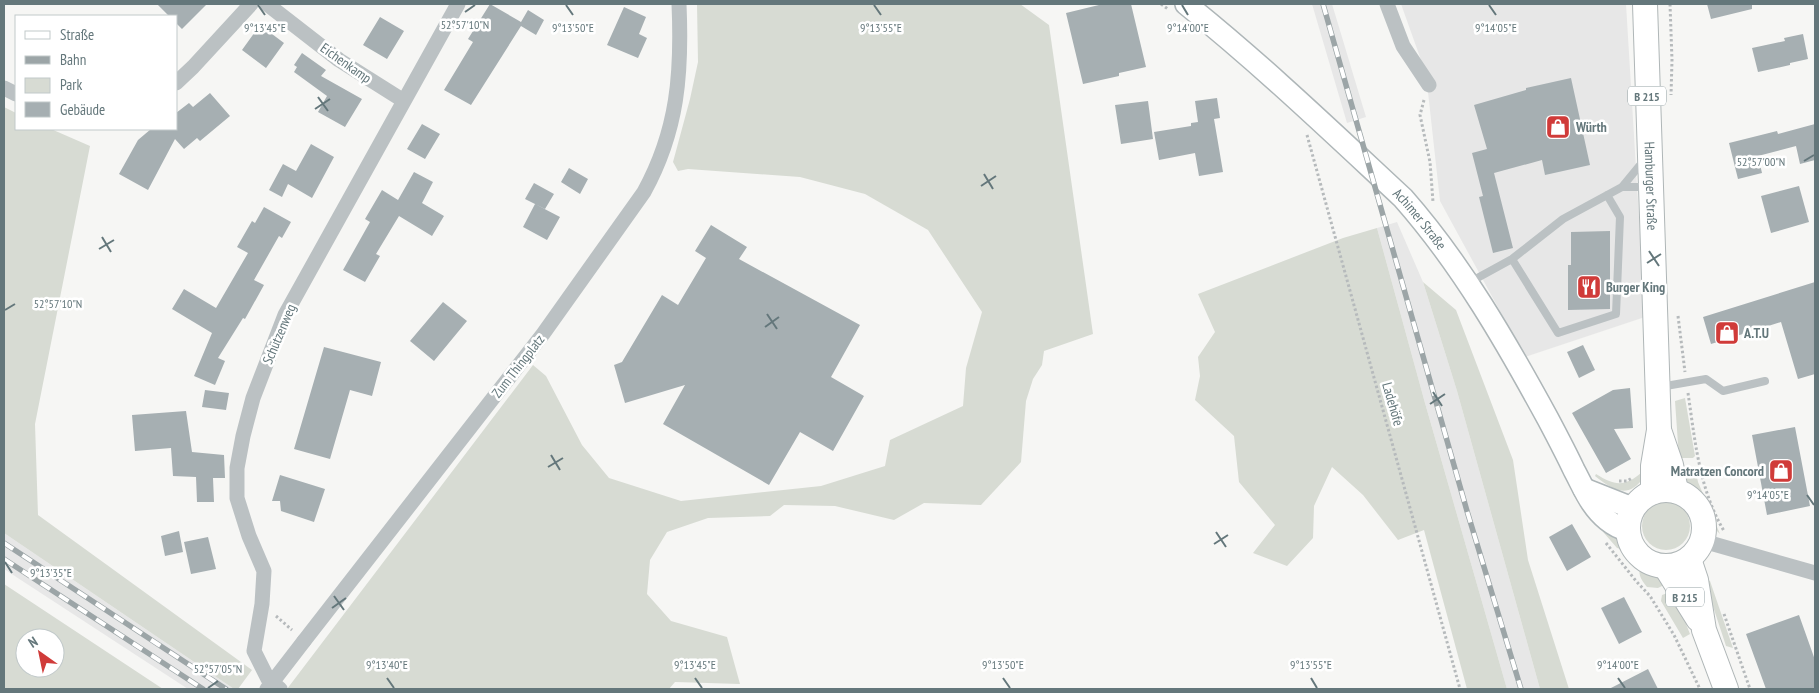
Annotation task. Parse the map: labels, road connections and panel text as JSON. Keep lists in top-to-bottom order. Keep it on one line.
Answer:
{"streets":{"main road":["B 215","Hamburger Straße","Achimer Straße"],"street":["Eichenkamp","Schützenweg","Zum Thingplatz"],"path":["Ladehöfe"]},"crossings":[["Eichenkamp","Schützenweg"],["B 215","Hamburger Straße"],["B 215","Achimer Straße"],["Hamburger Straße","Achimer Straße"]],"places":{"shop":["Würth","A.T.U","Matratzen Concord"],"restaurant":["Burger King"]},"legend":["Straße","Bahn","Park","Gebäude"],"north":"top left","coordinates":["52°57'10\"N","9°13'45\"E","9°13'50\"E","9°13'55\"E","9°14'00\"E","9°14'05\"E","52°57'00\"N","9°13'35\"E","9°13'40\"E","52°57'05\"N"]}
